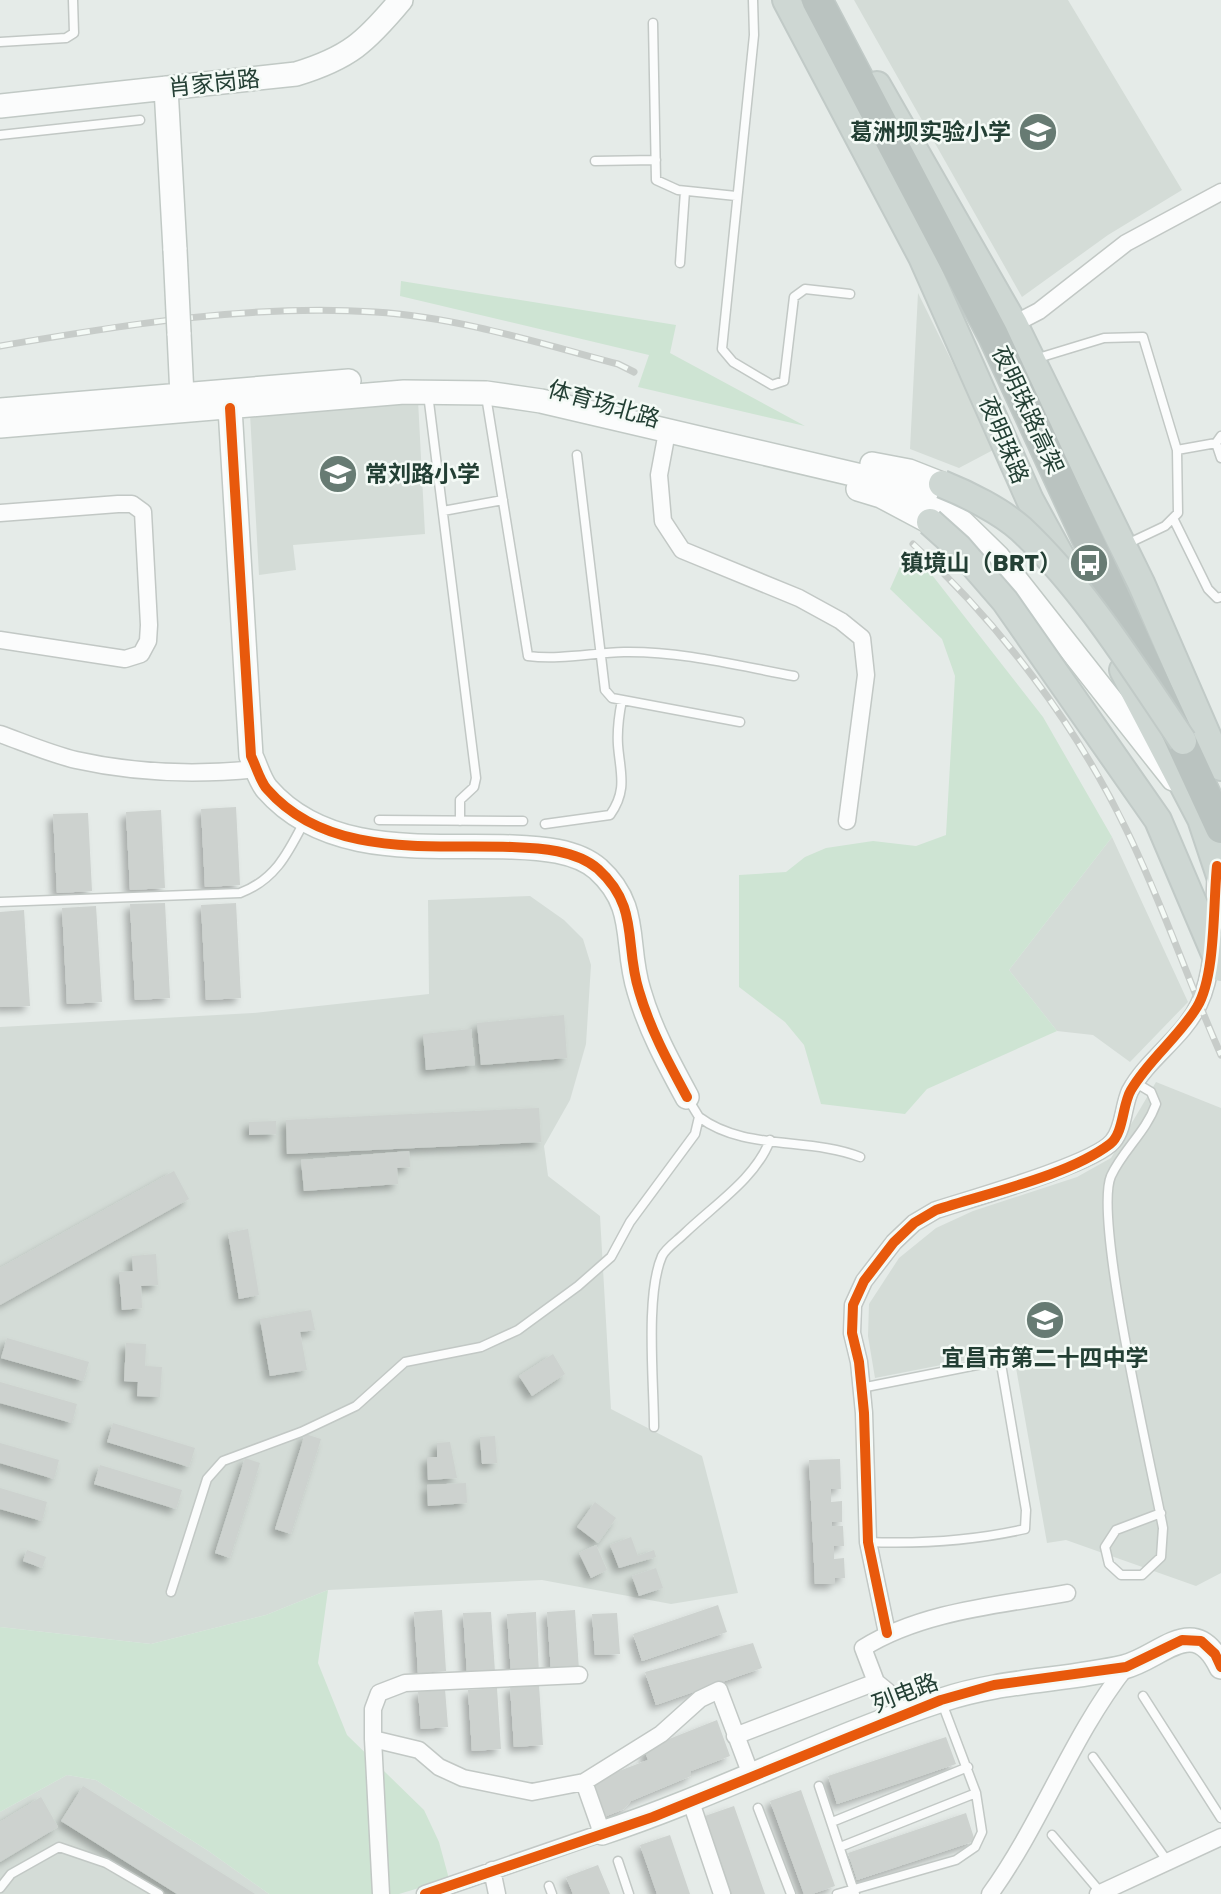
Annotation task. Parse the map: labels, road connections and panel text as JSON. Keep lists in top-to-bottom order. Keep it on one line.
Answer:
{"streets":{"highway":["夜明珠路高架"],"main road":["肖家岗路","体育场北路","夜明珠路","列电路"]},"places":{"school or university":["葛洲坝实验小学","常刘路小学","宜昌市第二十四中学"],"bus stop":["镇境山（BRT）"]}}
